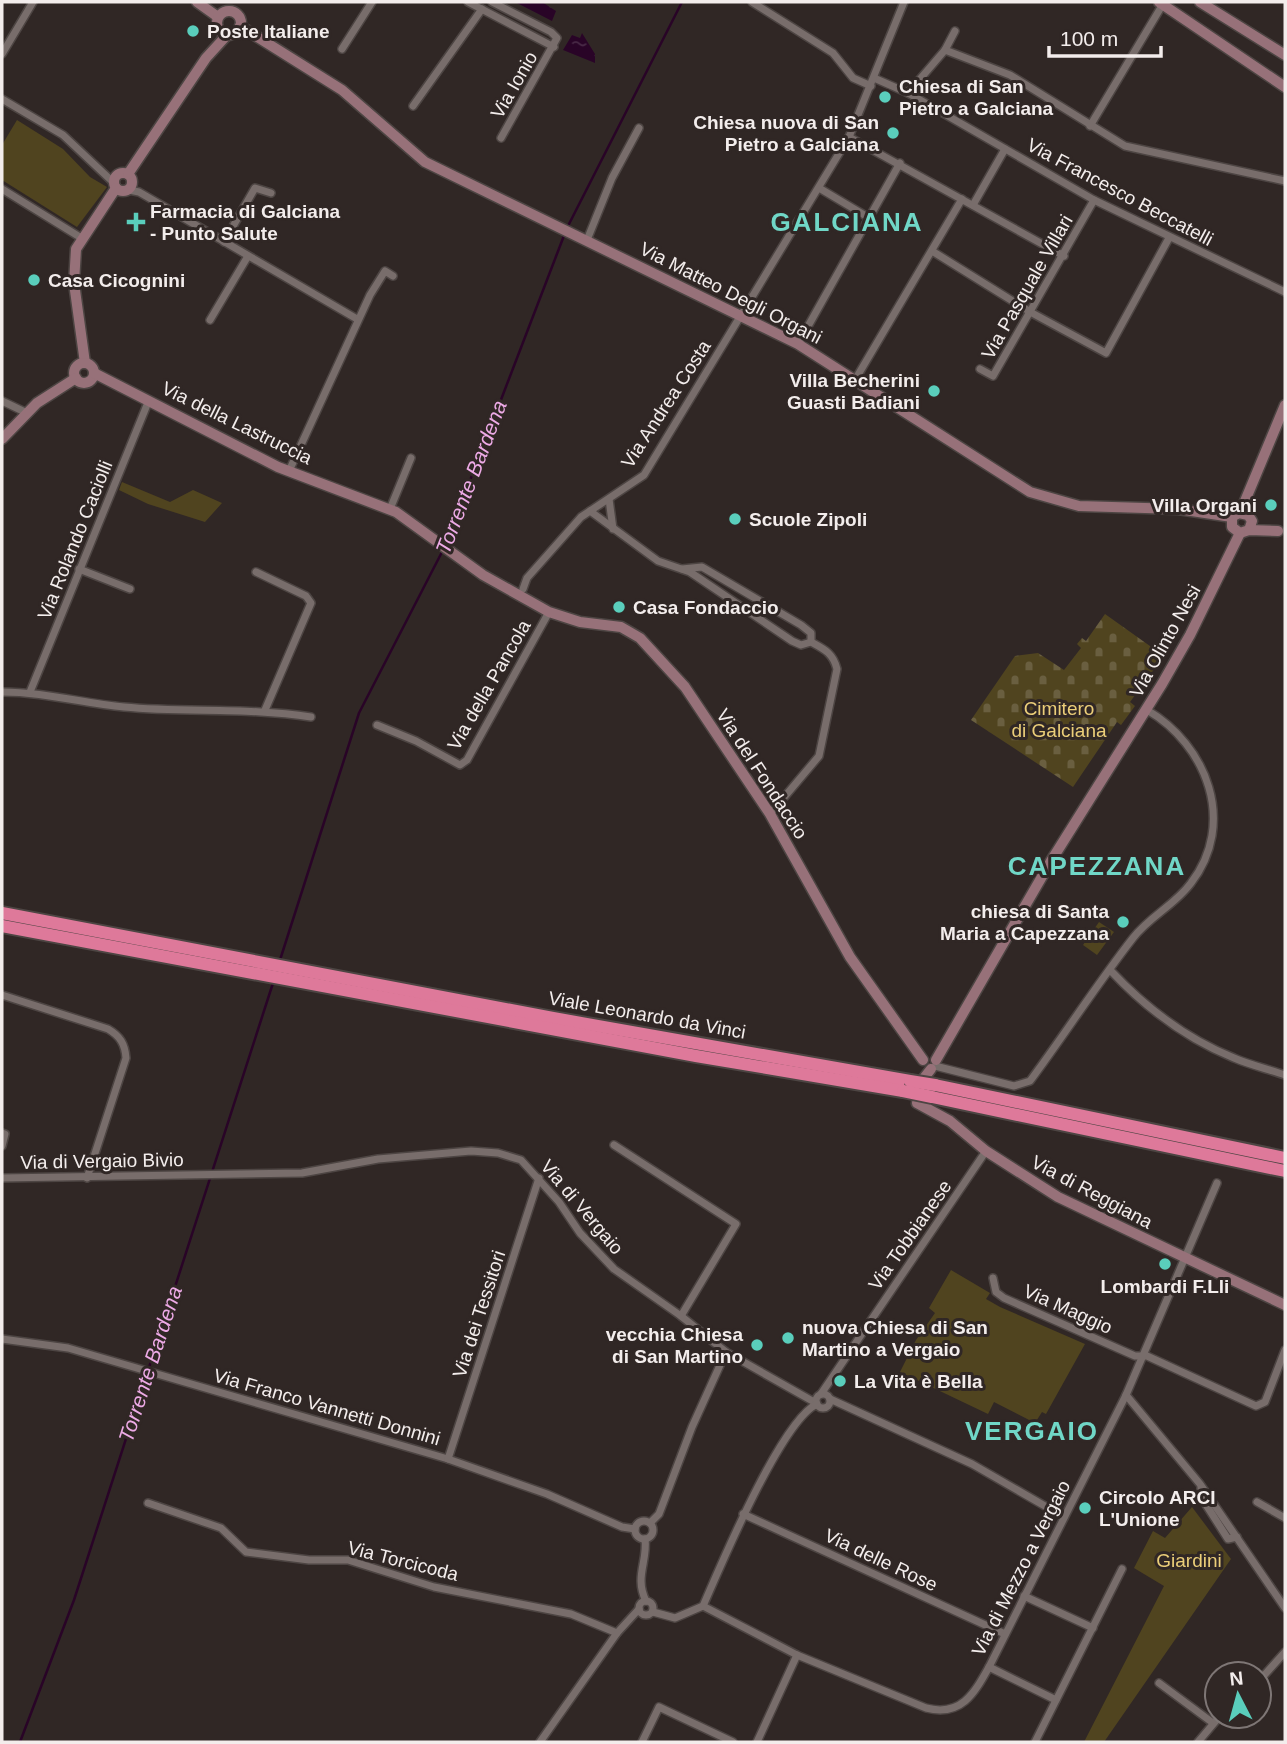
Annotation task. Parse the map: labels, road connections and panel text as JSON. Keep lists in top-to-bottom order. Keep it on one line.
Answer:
{"streets":{"highway":["Viale Leonardo da Vinci"],"street":["Via Ionio","Via Francesco Beccatelli","Via Pasquale Villari","Via Matteo Degli Organi","Via Andrea Costa","Via della Lastruccia","Via Rolando Caciolli","Via Olinto Nesi","Via della Pancola","Via del Fondaccio","Via di Vergaio Bivio","Via di Reggiana","Via di Vergaio","Via Tobbianese","Via Maggio","Via dei Tessitori","Via Franco Vannetti Donnini","Via delle Rose","Via Torcicoda","Via di Mezzo a Vergaio"]},"crossings":[["Via Francesco Beccatelli","Via Pasquale Villari"],["Via Francesco Beccatelli","Via Andrea Costa"],["Via Matteo Degli Organi","Via Andrea Costa"],["Via Matteo Degli Organi","Via Olinto Nesi"],["Via Andrea Costa","Via del Fondaccio"],["Via della Lastruccia","Via Rolando Caciolli"],["Via della Lastruccia","Via del Fondaccio"],["Via Olinto Nesi","Via del Fondaccio"],["Via Olinto Nesi","Via di Reggiana"],["Via della Pancola","Via del Fondaccio"],["Via del Fondaccio","Via di Reggiana"],["Viale Leonardo da Vinci","Via di Reggiana"],["Via di Vergaio Bivio","Via di Vergaio"],["Via di Reggiana","Via Tobbianese"],["Via di Reggiana","Via di Mezzo a Vergaio"],["Via di Vergaio","Via Tobbianese"],["Via di Vergaio","Via dei Tessitori"],["Via di Vergaio","Via di Mezzo a Vergaio"],["Via Maggio","Via di Mezzo a Vergaio"],["Via dei Tessitori","Via Franco Vannetti Donnini"],["Via delle Rose","Via di Mezzo a Vergaio"]],"districts":["GALCIANA","CAPEZZANA","VERGAIO"],"water":["Torrente Bardena"],"parks":["Cimitero di Galciana","Giardini"],"places":{"other":["Poste Italiane","Chiesa di San Pietro a Galciana","Chiesa nuova di San Pietro a Galciana","Casa Cicognini","Villa Becherini Guasti Badiani","Villa Organi","Scuole Zipoli","Casa Fondaccio","chiesa di Santa Maria a Capezzana","Lombardi F.Lli","nuova Chiesa di San Martino a Vergaio","vecchia Chiesa di San Martino","La Vita è Bella","Circolo ARCI L'Unione"],"health":["Farmacia di Galciana - Punto Salute"]},"scale_bar":"100 m","north":"top"}
